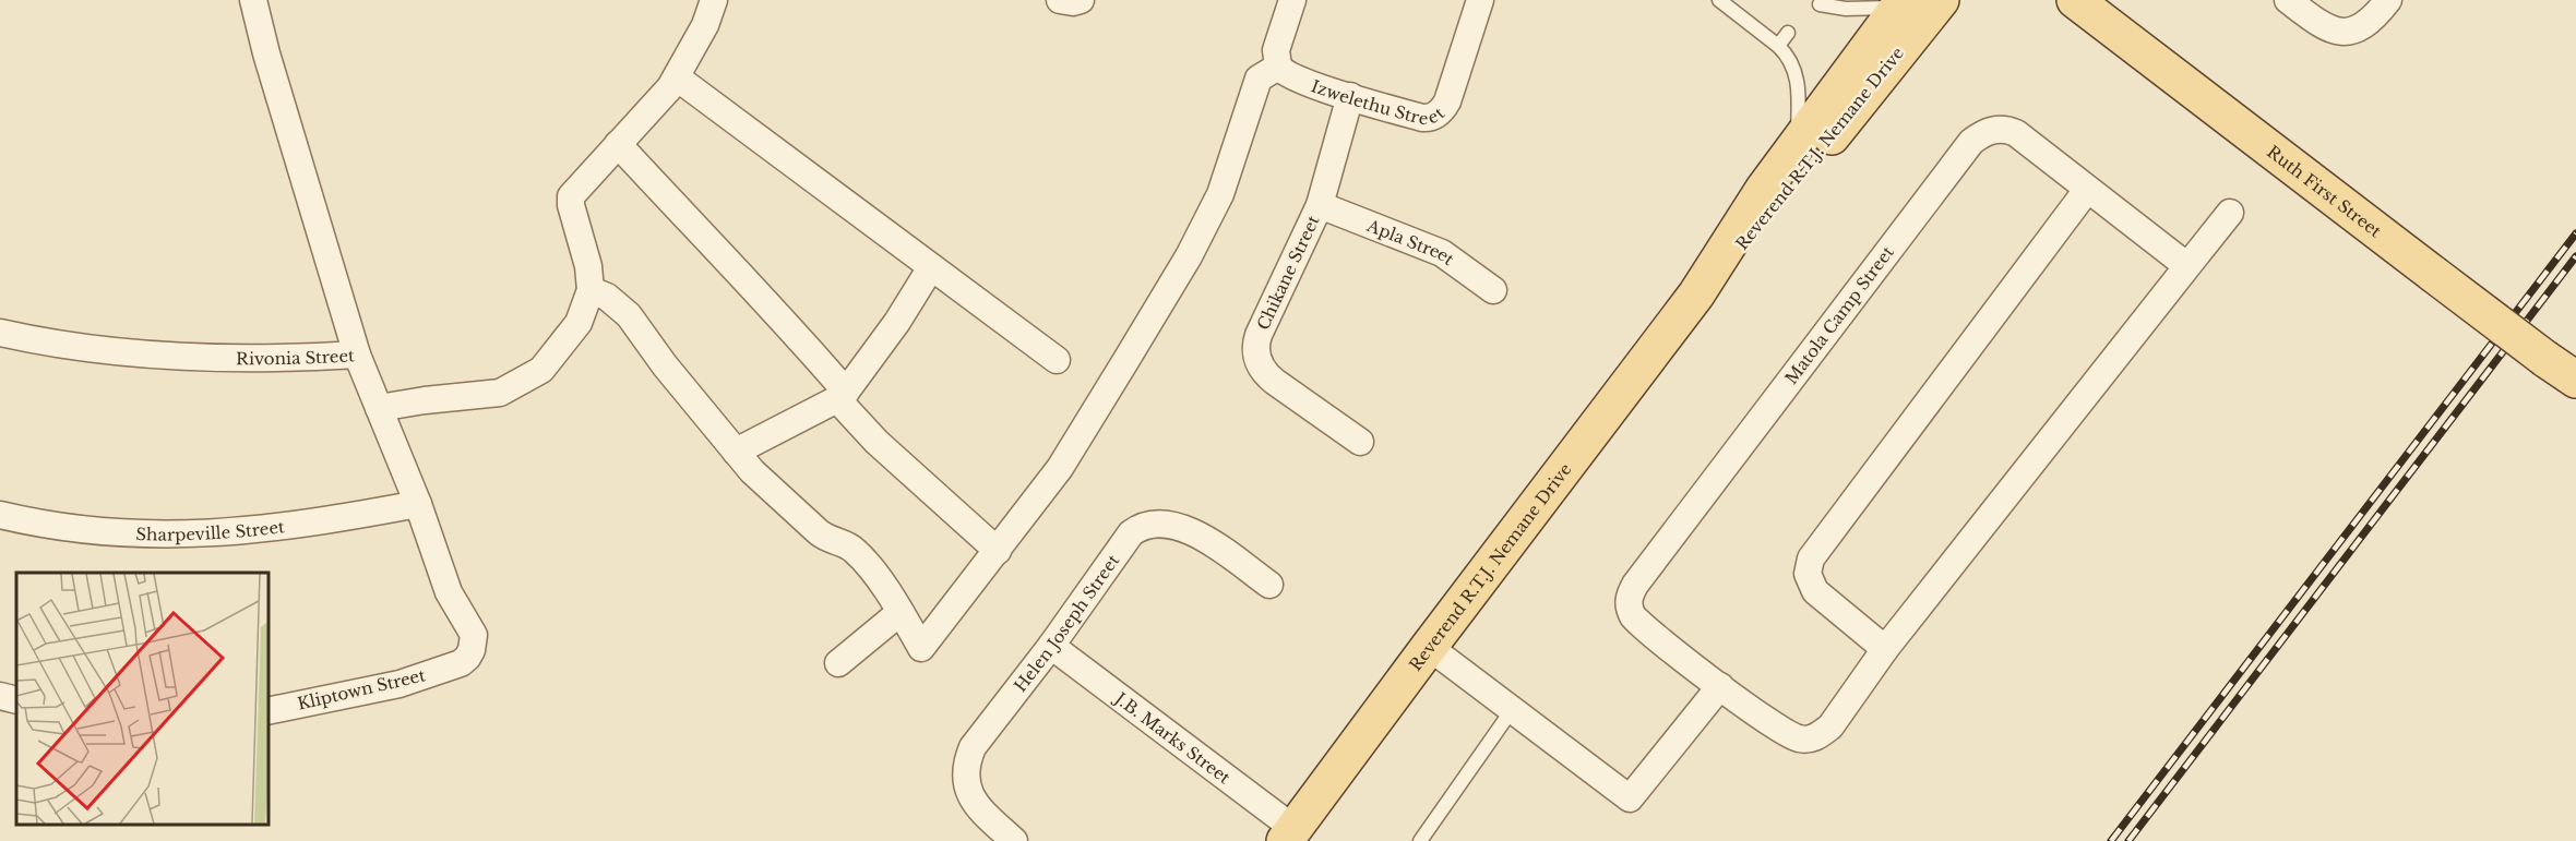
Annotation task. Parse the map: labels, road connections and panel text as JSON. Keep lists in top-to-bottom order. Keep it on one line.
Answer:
{"streets":{"main road":["Reverend R.T.J. Nemane Drive","Ruth First Street"],"street":["Izwelethu Street","Apla Street","Chikane Street","Matola Camp Street","Rivonia Street","Sharpeville Street","Helen Joseph Street","Kliptown Street","J.B. Marks Street"]},"crossings":[["Izwelethu Street","Chikane Street"],["Reverend R.T.J. Nemane Drive","J.B. Marks Street"],["Apla Street","Chikane Street"],["Rivonia Street","Sharpeville Street"],["Rivonia Street","Kliptown Street"],["Helen Joseph Street","J.B. Marks Street"]]}
